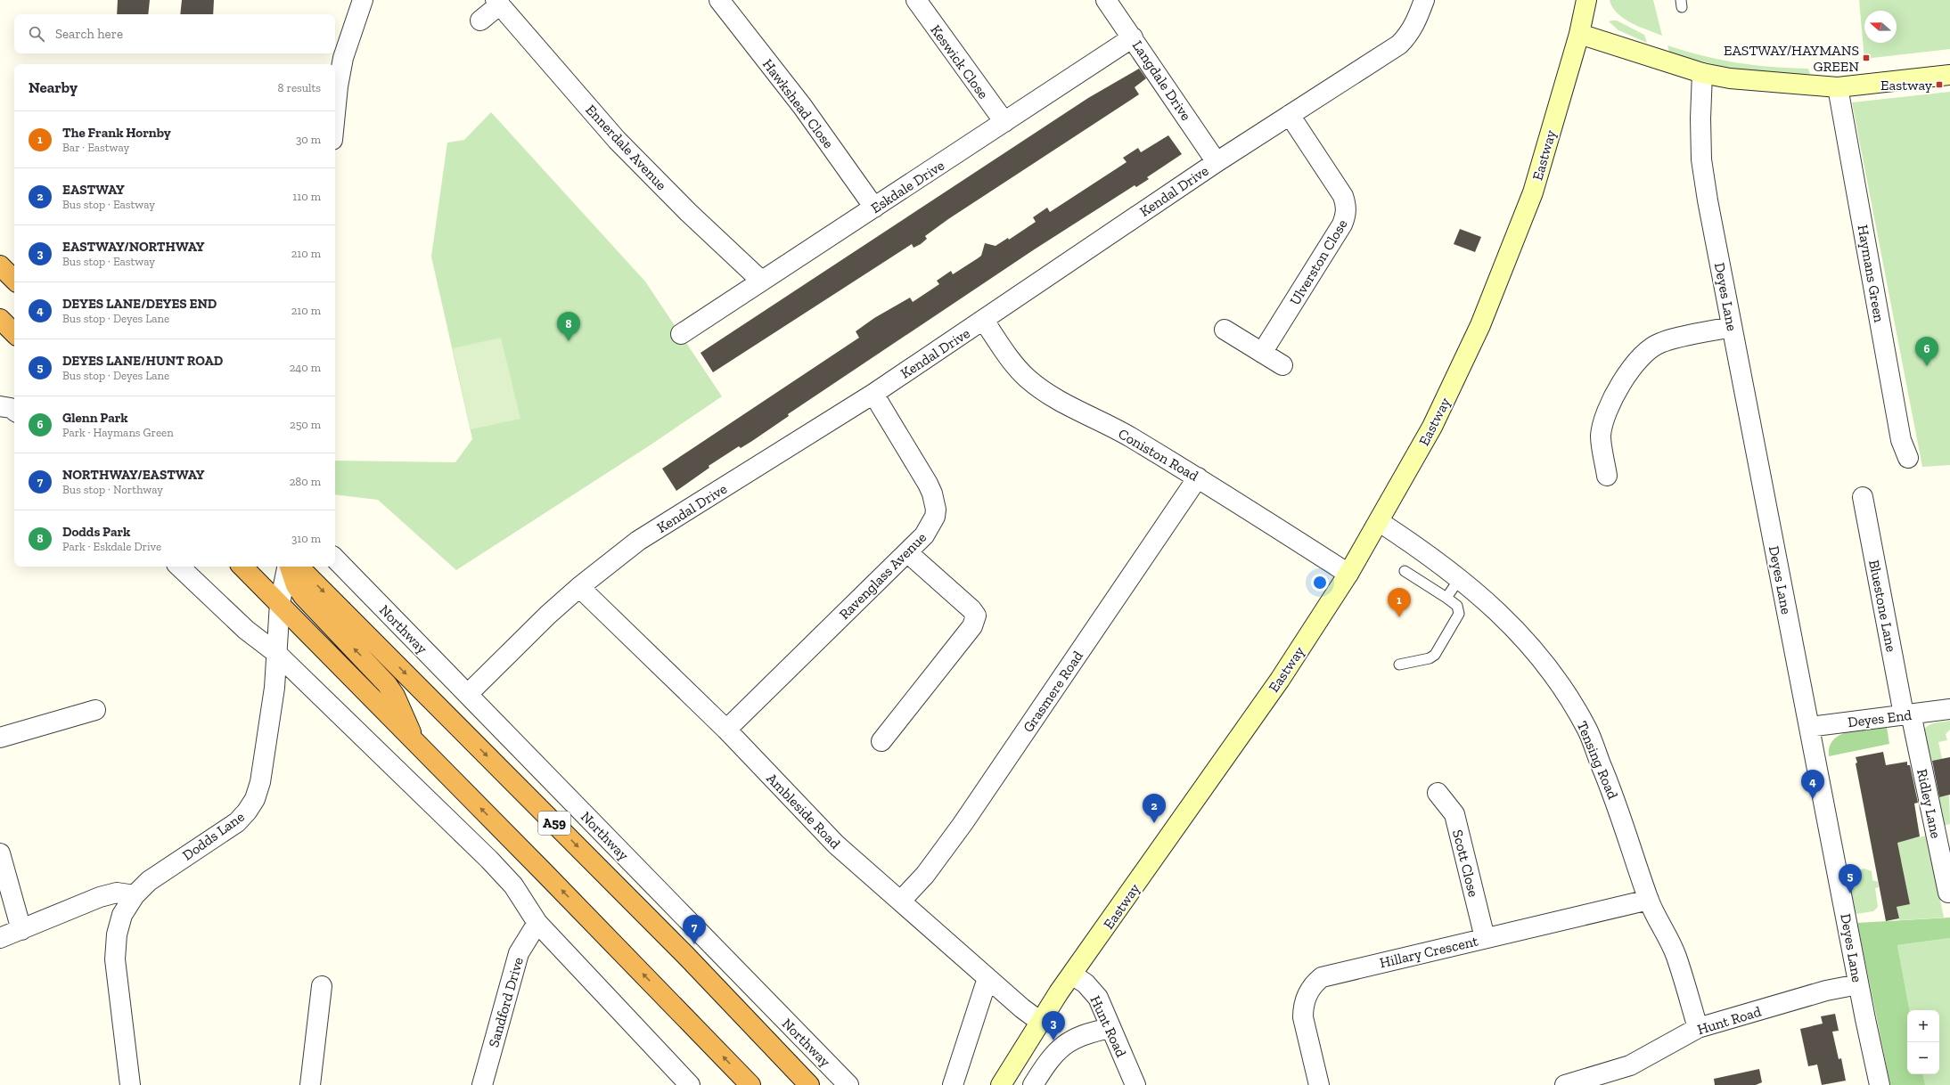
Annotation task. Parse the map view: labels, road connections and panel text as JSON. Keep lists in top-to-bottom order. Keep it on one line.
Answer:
{"streets":{"highway":["Northway","A59"],"street":["Keswick Close","Langdale Drive","Hawkshead Close","Ennerdale Avenue","Eastway","Eskdale Drive","Kendal Drive","Ulverston Close","Haymans Green","Deyes Lane","Coniston Road","Ravenglass Avenue","Bluestone Lane","Grasmere Road","Deyes End","Tensing Road","Ridley Lane","Ambleside Road","Dodds Lane","Scott Close","Hillary Crescent","Sandford Drive","Hunt Road"]},"crossings":[["Keswick Close","Eskdale Drive"],["Langdale Drive","Eskdale Drive"],["Langdale Drive","Kendal Drive"],["Hawkshead Close","Eskdale Drive"],["Ennerdale Avenue","Eskdale Drive"],["Eastway","Coniston Road"],["Eastway","Tensing Road"],["Eastway","Ambleside Road"],["Eastway","Hunt Road"],["Kendal Drive","Ulverston Close"],["Kendal Drive","Coniston Road"],["Kendal Drive","Ravenglass Avenue"],["Kendal Drive","Northway"],["Kendal Drive","Ambleside Road"],["Deyes Lane","Deyes End"],["Deyes Lane","Hunt Road"],["Coniston Road","Grasmere Road"],["Ravenglass Avenue","Ambleside Road"],["Bluestone Lane","Deyes End"],["Bluestone Lane","Ridley Lane"],["Grasmere Road","Ambleside Road"],["Deyes End","Ridley Lane"],["Tensing Road","Hillary Crescent"],["Tensing Road","Hunt Road"],["Scott Close","Hillary Crescent"]],"places":{"transit":["EASTWAY/HAYMANS GREEN","Eastway"]},"north":"left","page":{"search":"Search here","heading":["Nearby","8 results"],"list":[{"mark":"1","name":"The Frank Hornby","note":"Bar · Eastway","value":"30 m"},{"mark":"2","name":"EASTWAY","note":"Bus stop · Eastway","value":"110 m"},{"mark":"3","name":"EASTWAY/NORTHWAY","note":"Bus stop · Eastway","value":"210 m"},{"mark":"4","name":"DEYES LANE/DEYES END","note":"Bus stop · Deyes Lane","value":"210 m"},{"mark":"5","name":"DEYES LANE/HUNT ROAD","note":"Bus stop · Deyes Lane","value":"240 m"},{"mark":"6","name":"Glenn Park","note":"Park · Haymans Green","value":"250 m"},{"mark":"7","name":"NORTHWAY/EASTWAY","note":"Bus stop · Northway","value":"280 m"},{"mark":"8","name":"Dodds Park","note":"Park · Eskdale Drive","value":"310 m"}],"pins":["8","6","1","4","2","5","7","3"],"map_buttons":["+","−"]}}
